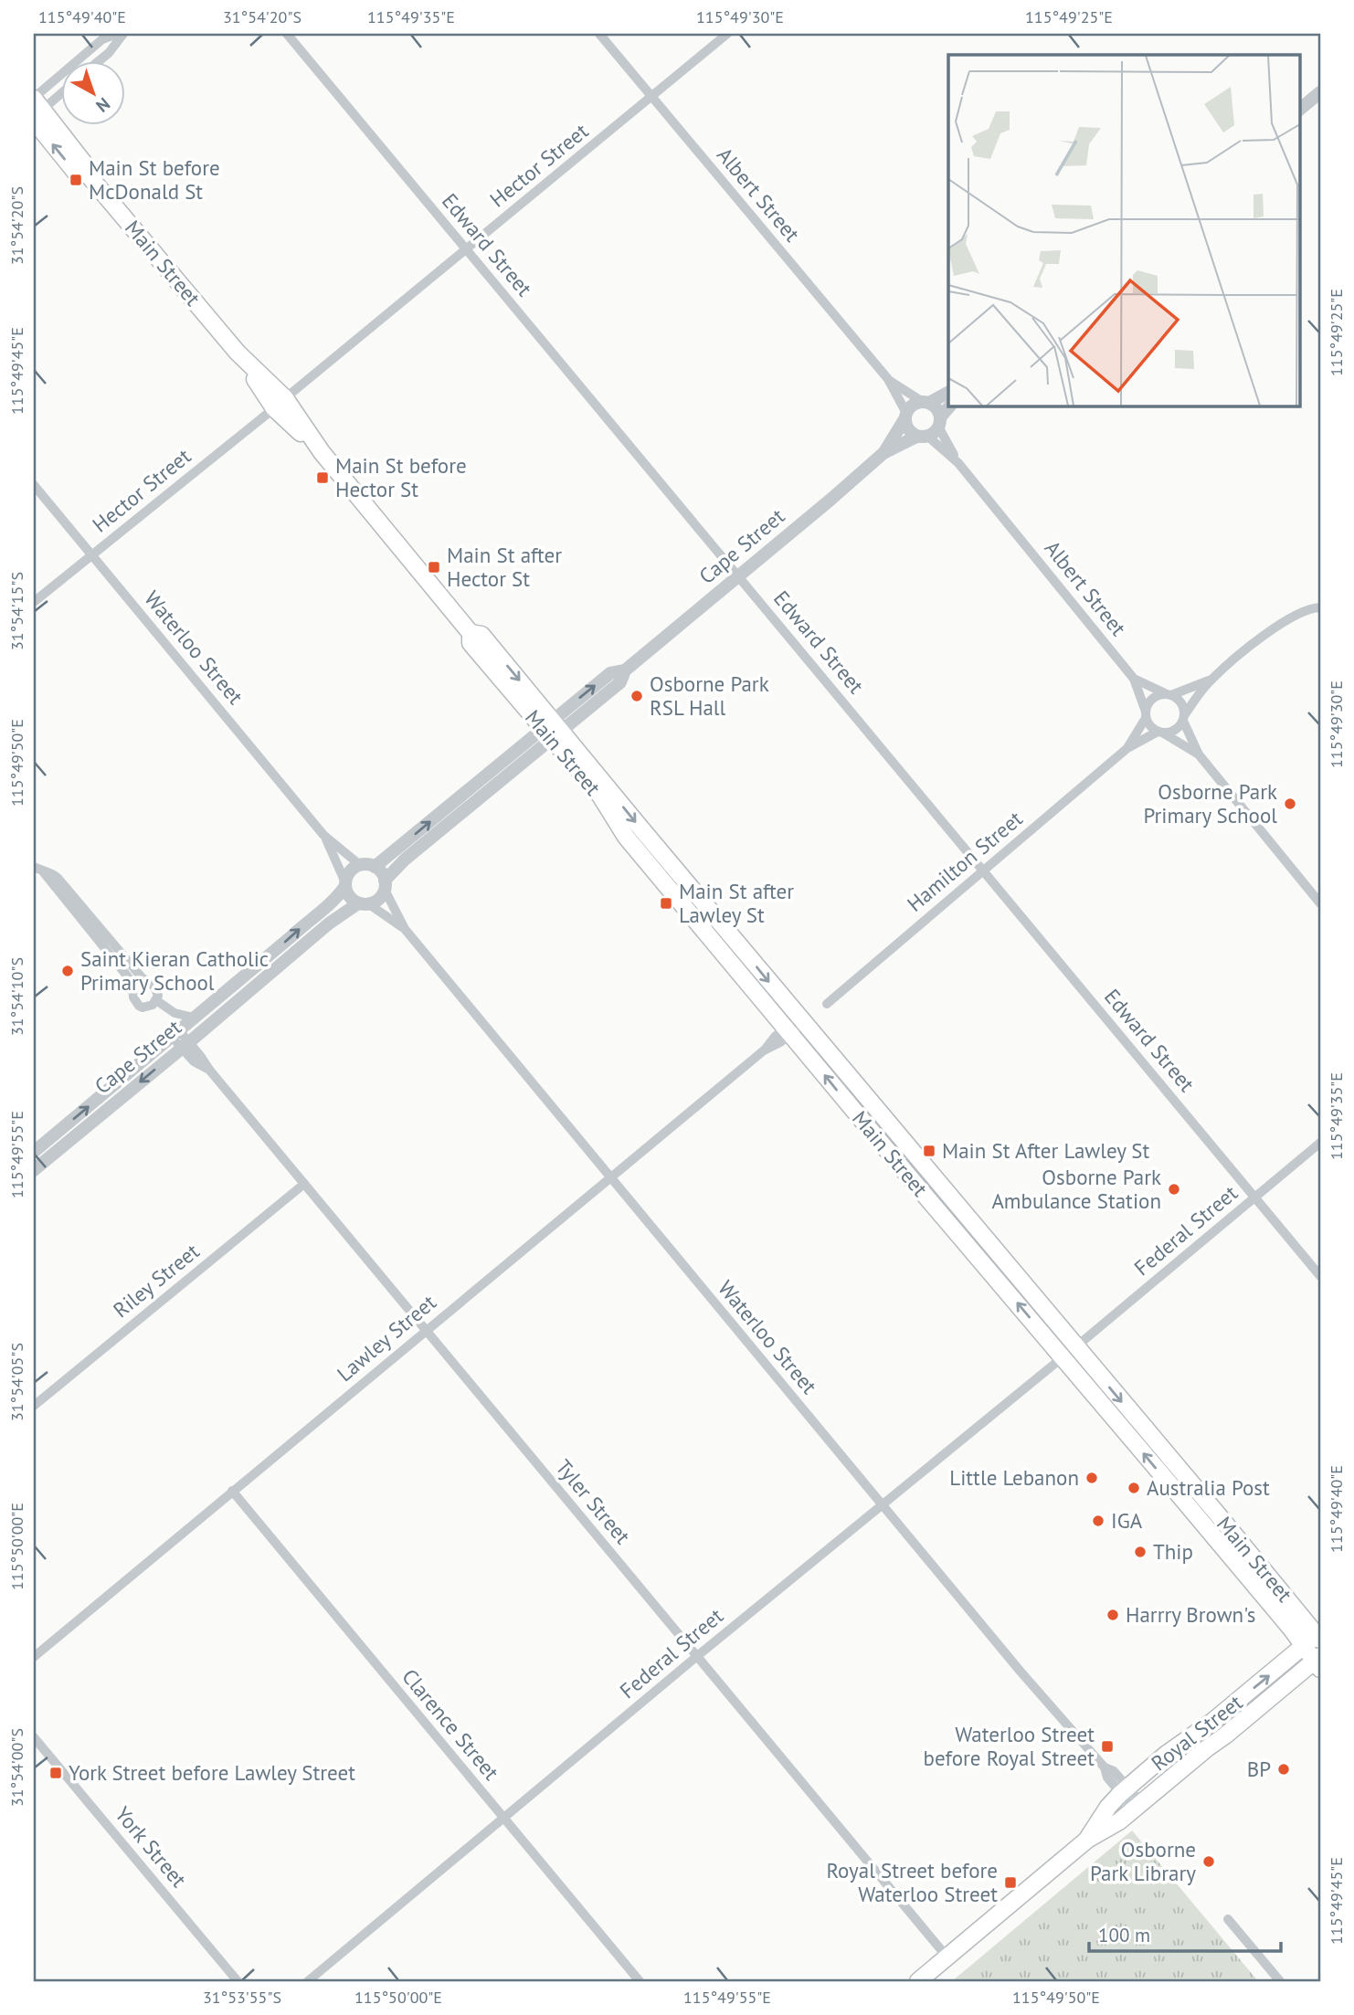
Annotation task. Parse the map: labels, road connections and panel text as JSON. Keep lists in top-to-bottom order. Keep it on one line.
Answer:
{"streets":{"main road":["Main Street","Royal Street"],"street":["Hector Street","Albert Street","Edward Street","Cape Street","Waterloo Street","Hamilton Street","Federal Street","Riley Street","Lawley Street","Tyler Street","Clarence Street","York Street"]},"crossings":[["Hector Street","Albert Street"],["Hector Street","Edward Street"],["Hector Street","Main Street"],["Hector Street","Waterloo Street"],["Albert Street","Cape Street"],["Albert Street","Hamilton Street"],["Edward Street","Cape Street"],["Edward Street","Hamilton Street"],["Edward Street","Federal Street"],["Main Street","Cape Street"],["Main Street","Federal Street"],["Main Street","Lawley Street"],["Main Street","Royal Street"],["Cape Street","Waterloo Street"],["Cape Street","Tyler Street"],["Waterloo Street","Federal Street"],["Waterloo Street","Lawley Street"],["Waterloo Street","Royal Street"],["Federal Street","Tyler Street"],["Federal Street","Clarence Street"],["Riley Street","Tyler Street"],["Lawley Street","Tyler Street"],["Lawley Street","Clarence Street"],["Tyler Street","Royal Street"]],"places":{"transit":["Main St before McDonald St","Main St before Hector St","Main St after Hector St","Main St after Lawley St","Main St After Lawley St","Waterloo Street before Royal Street","York Street before Lawley Street","Royal Street before Waterloo Street"],"other":["Osborne Park RSL Hall","Osborne Park Primary School","Saint Kieran Catholic Primary School","Osborne Park Ambulance Station","Little Lebanon","Australia Post","IGA","Thip","Harrry Brown's","BP","Osborne Park Library"]},"scale_bar":"100 m","north":"bottom right","coordinates":["115°49'40\"E","31°54'20\"S","115°49'35\"E","115°49'30\"E","115°49'25\"E","115°49'45\"E","31°54'15\"S","115°49'50\"E","31°54'10\"S","115°49'55\"E","31°54'05\"S","115°50'00\"E","31°54'00\"S","31°53'55\"S"]}
